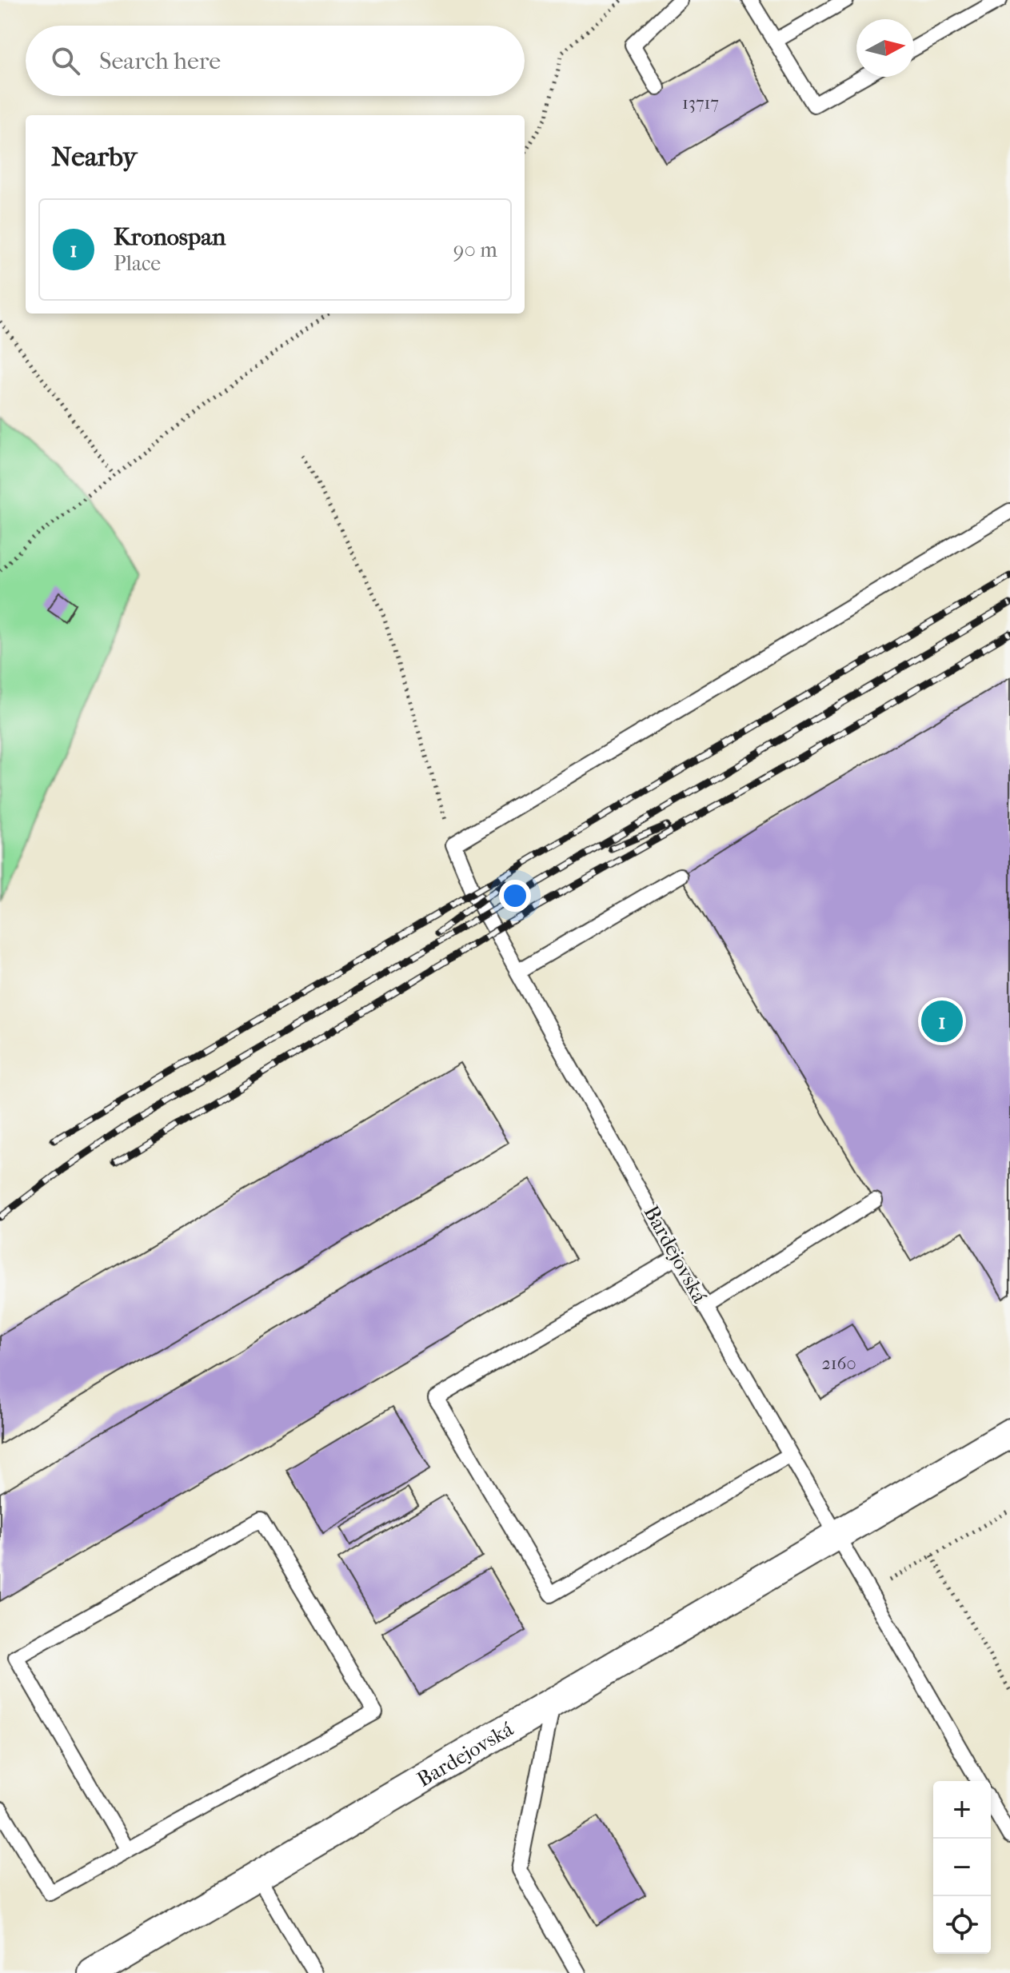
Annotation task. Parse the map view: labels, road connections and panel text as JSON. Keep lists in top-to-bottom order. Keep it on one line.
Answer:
{"streets":{"street":["Bardejovská"]},"house_numbers":["13717","2160"],"north":"right","page":{"search":"Search here","heading":"Nearby","list":[{"mark":"1","name":"Kronospan","note":"Place","value":"90 m"}],"pins":"1","map_buttons":["+","−"]}}
